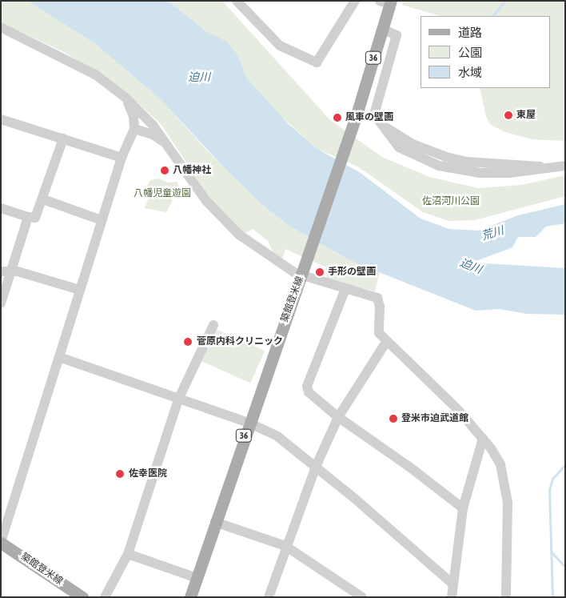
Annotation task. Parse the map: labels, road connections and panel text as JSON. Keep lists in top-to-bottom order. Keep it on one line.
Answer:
{"streets":{"main road":["36","築館登米線"]},"water":["迫川","荒川"],"parks":["八幡児童遊園","佐沼河川公園"],"places":["東屋","風車の壁画","八幡神社","手形の壁画","菅原内科クリニック","登米市迫武道館","佐幸医院"],"legend":["道路","公園","水域"]}
